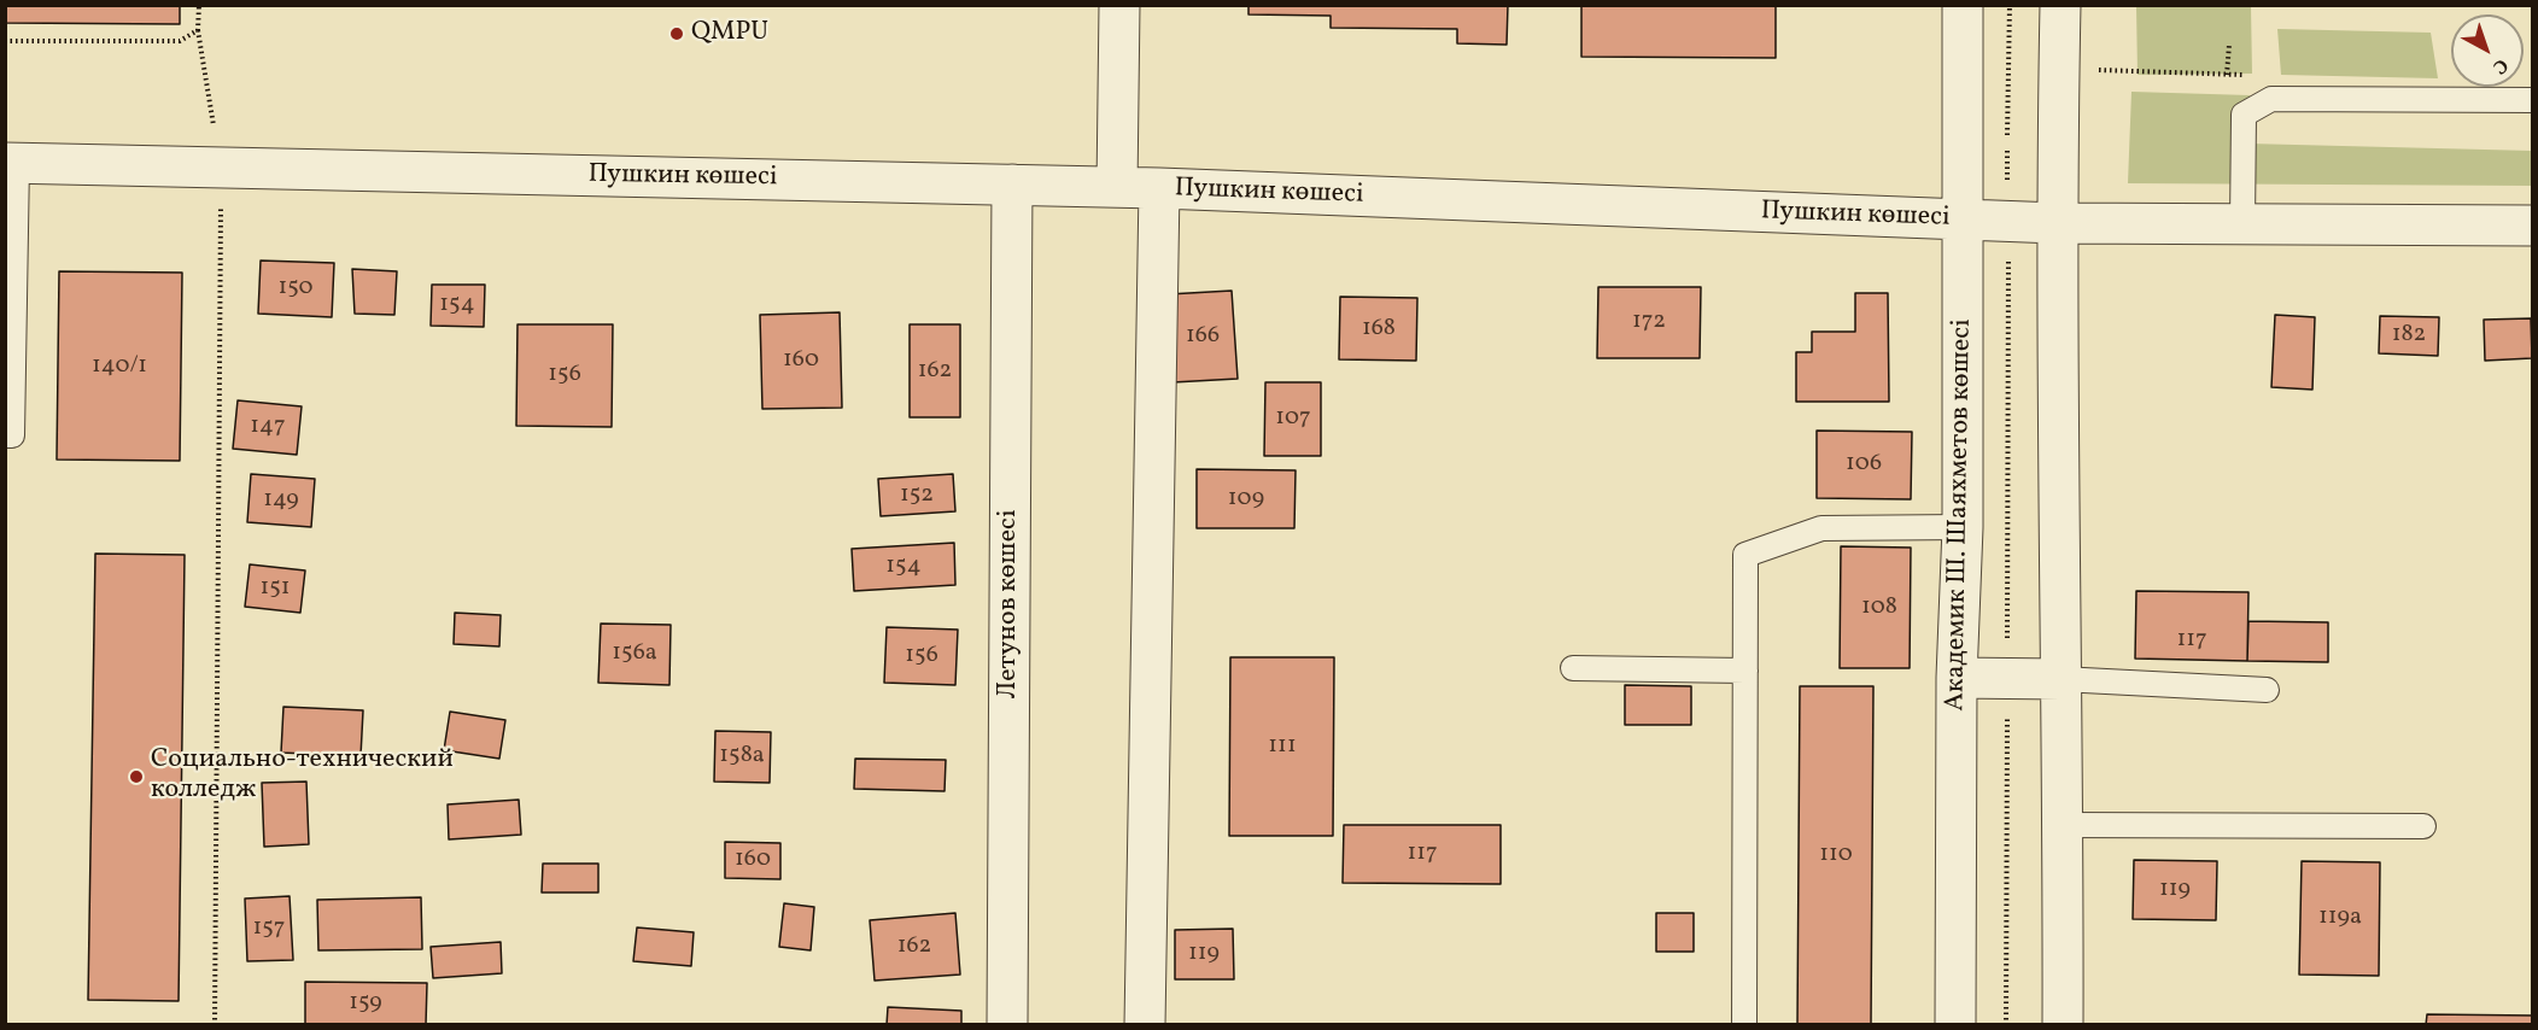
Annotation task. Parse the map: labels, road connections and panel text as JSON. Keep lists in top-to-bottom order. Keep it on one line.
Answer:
{"streets":{"street":["Пушкин көшесі","Академик Ш. Шаяхметов көшесі","Летунов көшесі"]},"crossings":[["Пушкин көшесі","Академик Ш. Шаяхметов көшесі"],["Пушкин көшесі","Летунов көшесі"]],"places":["QMPU","Социально-технический колледж"],"house_numbers":["150","154","172","168","182","166","160","140/1","162","156","107","147","106","152","109","149","154","151","108","117","156а","156","111","158а","117","110","160","119","119а","157","162","119","159"],"north":"bottom right"}
